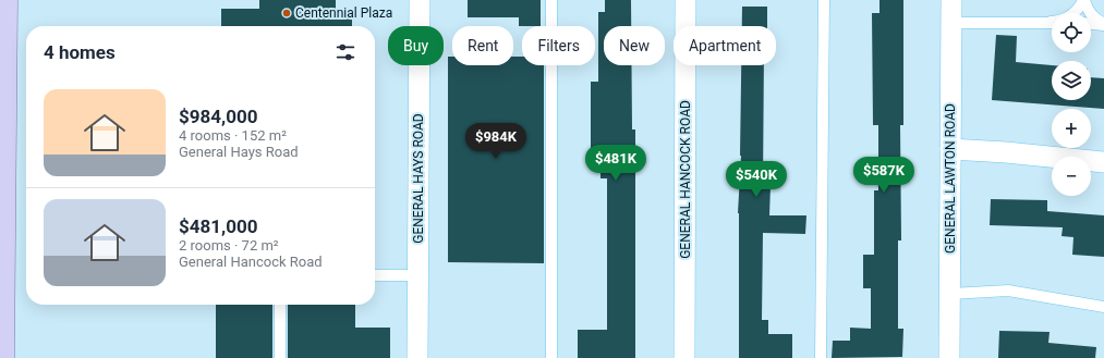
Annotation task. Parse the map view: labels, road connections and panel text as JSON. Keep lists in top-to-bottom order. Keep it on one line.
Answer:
{"streets":{"street":["GENERAL HAYS ROAD","GENERAL LAWTON ROAD","GENERAL HANCOCK ROAD"]},"places":["Centennial Plaza"],"page":{"map_buttons":["+","−"],"chip":["Buy","Rent","Filters","New","Apartment"],"heading":"4 homes","list":[{"name":"$984,000","note":"4 rooms · 152 m² · General Hays Road"},{"name":"$481,000","note":"2 rooms · 72 m² · General Hancock Road"}],"price":["$984K","$481K","$587K","$540K"]}}
